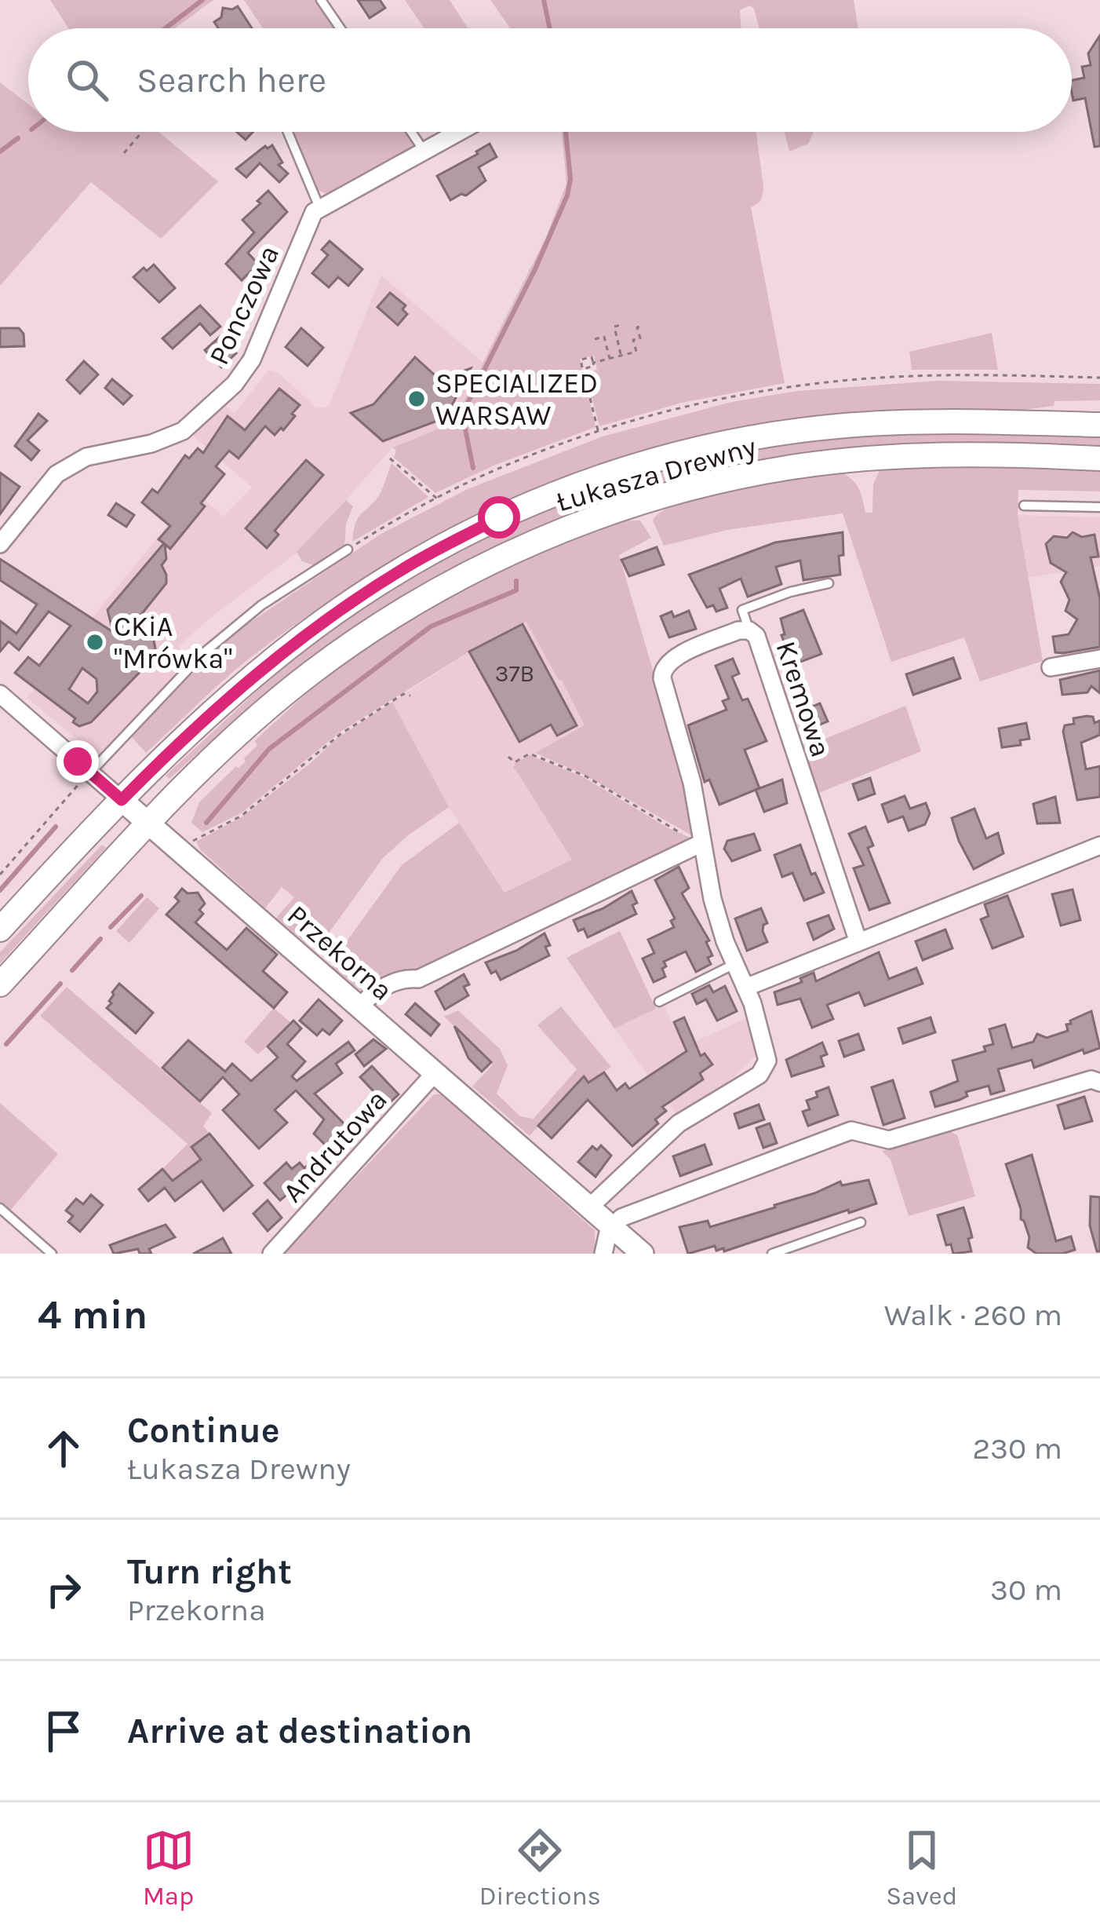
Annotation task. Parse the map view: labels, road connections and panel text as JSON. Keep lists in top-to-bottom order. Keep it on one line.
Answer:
{"streets":{"main road":["Łukasza Drewny"],"street":["Ponczowa","Kremowa","Przekorna","Andrutowa"]},"crossings":[["Łukasza Drewny","Przekorna"],["Kremowa","Przekorna"],["Przekorna","Andrutowa"]],"places":["SPECIALIZED WARSAW","CKiA \"Mrówka\""],"house_numbers":["37B"],"page":{"search":"Search here","heading":["4 min","Walk · 260 m"],"list":[["Continue","Łukasza Drewny","230 m"],["Turn right","Przekorna","30 m"],"Arrive at destination"],"nav":["Map","Directions","Saved"]}}
